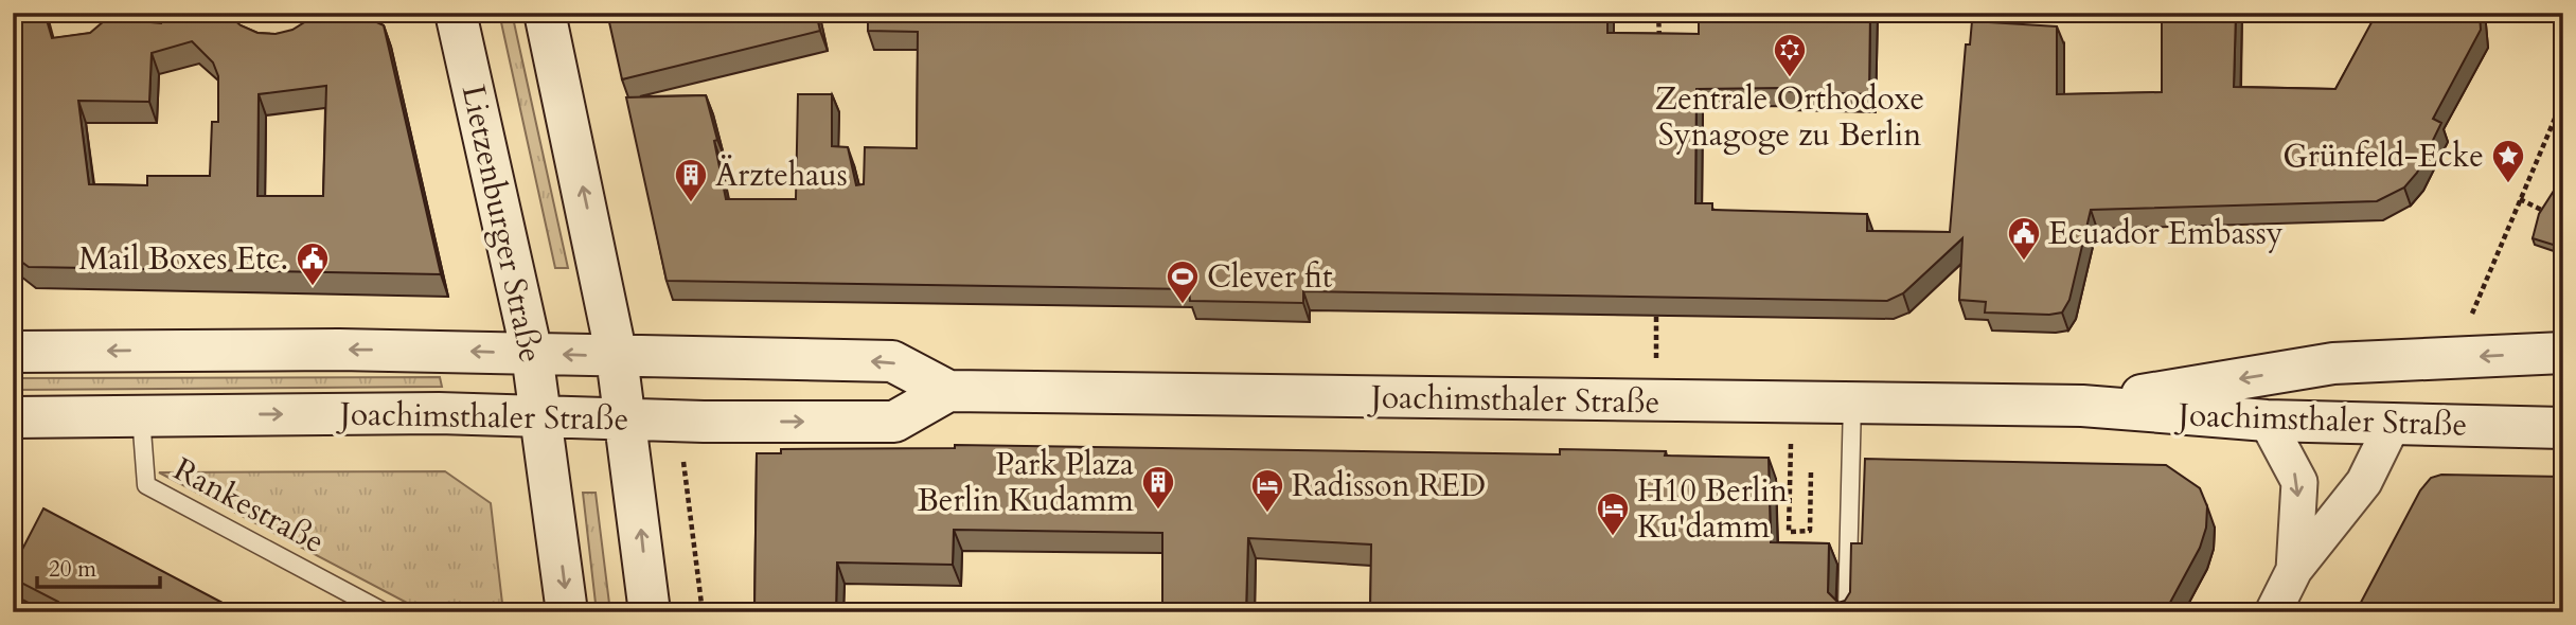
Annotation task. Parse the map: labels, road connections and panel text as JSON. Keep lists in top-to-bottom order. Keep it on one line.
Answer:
{"streets":{"main road":["Lietzenburger Straße","Joachimsthaler Straße"],"lane":["Rankestraße"]},"crossings":[["Lietzenburger Straße","Joachimsthaler Straße"],["Joachimsthaler Straße","Rankestraße"]],"places":{"synagogue":["Zentrale Orthodoxe Synagoge zu Berlin"],"place":["Grünfeld-Ecke"],"building":["Ärztehaus","Park Plaza Berlin Kudamm"],"public building":["Ecuador Embassy","Mail Boxes Etc."],"sports":["Clever fit"],"hotel":["Radisson RED","H10 Berlin Ku'damm"]},"scale_bar":"20 m"}
